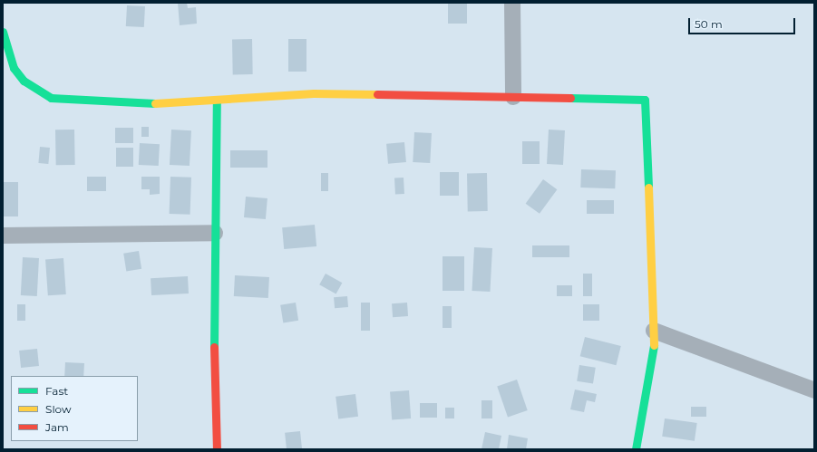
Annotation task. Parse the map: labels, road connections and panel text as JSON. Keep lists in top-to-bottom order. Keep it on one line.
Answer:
{"legend":["Fast","Slow","Jam"],"scale_bar":"50 m"}
